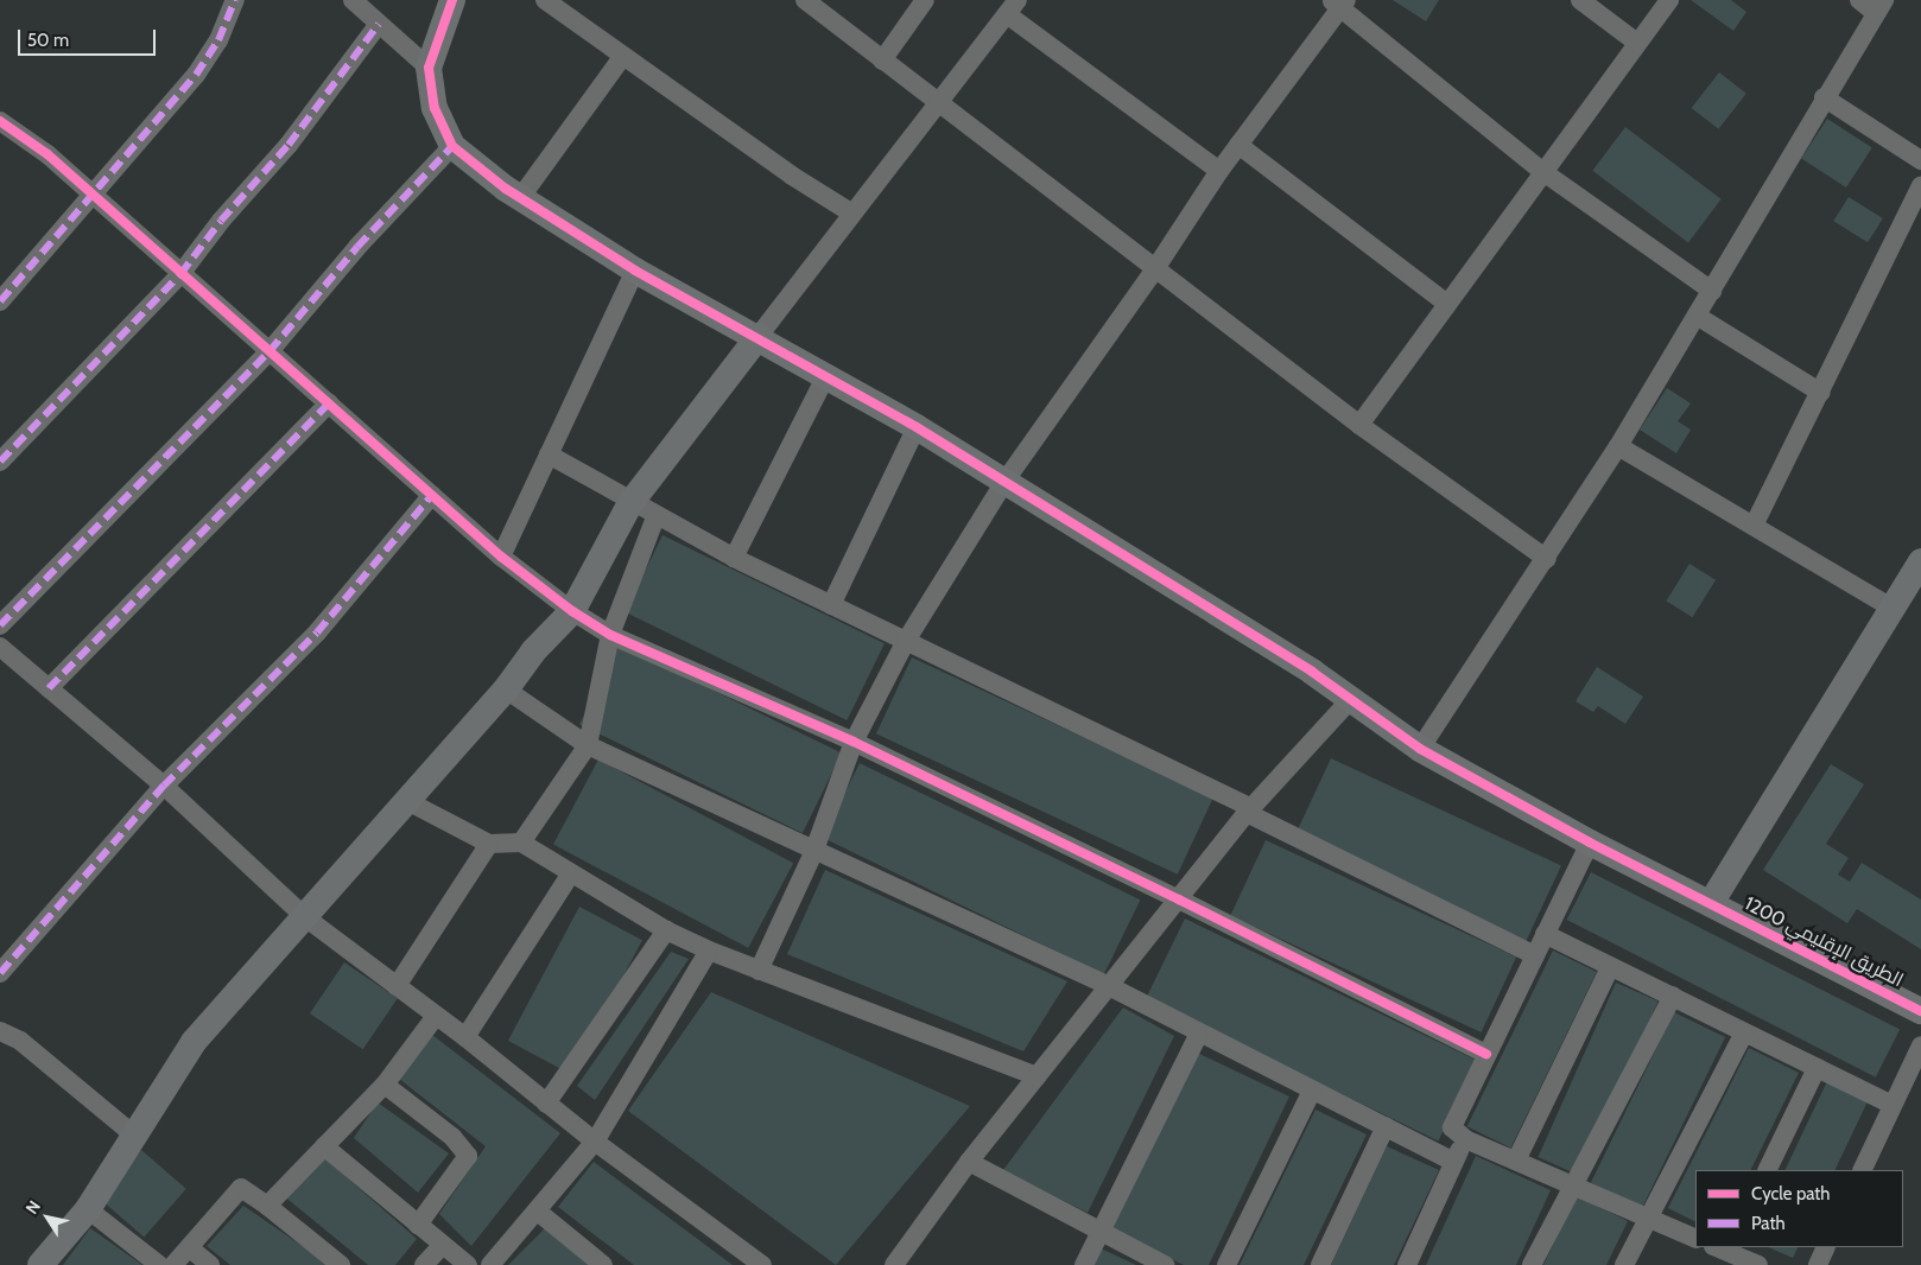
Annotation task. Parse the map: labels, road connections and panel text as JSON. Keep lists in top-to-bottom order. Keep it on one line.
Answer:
{"streets":{"street":["الطريق الإقليمي 1200"]},"legend":["Cycle path","Path"],"scale_bar":"50 m","north":"top left"}
